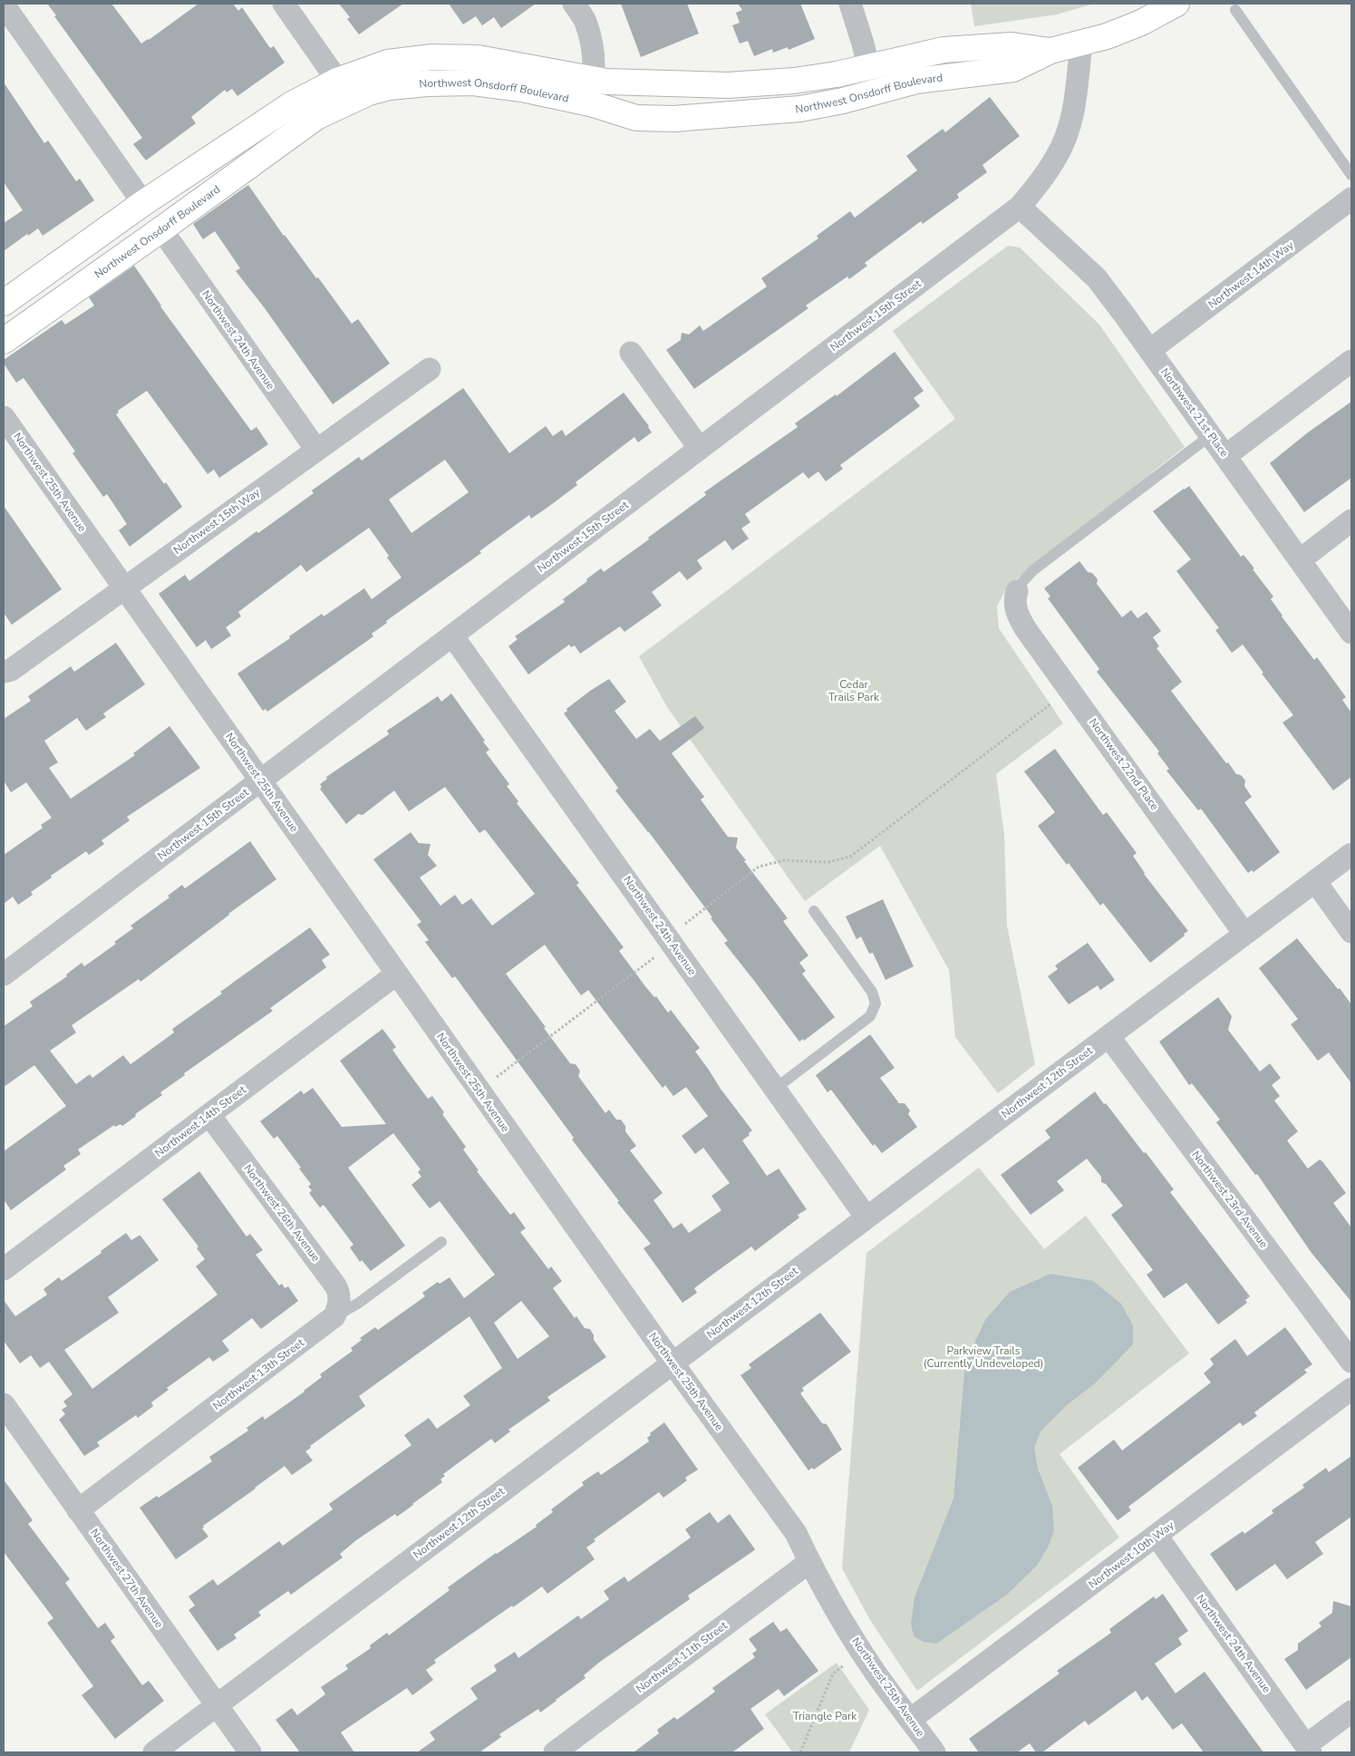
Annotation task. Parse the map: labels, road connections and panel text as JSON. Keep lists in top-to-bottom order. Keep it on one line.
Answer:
{"streets":{"street":["Northwest Onsdorff Boulevard","Northwest 14th Way","Northwest 15th Street","Northwest 24th Avenue","Northwest 21st Place","Northwest 25th Avenue","Northwest 15th Way","Northwest 22nd Place","Northwest 12th Street","Northwest 14th Street","Northwest 23rd Avenue","Northwest 26th Avenue","Northwest 13th Street","Northwest 10th Way","Northwest 27th Avenue","Northwest 11th Street"]},"crossings":[["Northwest Onsdorff Boulevard","Northwest 15th Street"],["Northwest Onsdorff Boulevard","Northwest 24th Avenue"],["Northwest 14th Way","Northwest 21st Place"],["Northwest 15th Street","Northwest 24th Avenue"],["Northwest 15th Street","Northwest 21st Place"],["Northwest 15th Street","Northwest 25th Avenue"],["Northwest 24th Avenue","Northwest 15th Way"],["Northwest 24th Avenue","Northwest 12th Street"],["Northwest 24th Avenue","Northwest 10th Way"],["Northwest 25th Avenue","Northwest 15th Way"],["Northwest 25th Avenue","Northwest 12th Street"],["Northwest 25th Avenue","Northwest 14th Street"],["Northwest 25th Avenue","Northwest 10th Way"],["Northwest 25th Avenue","Northwest 11th Street"],["Northwest 22nd Place","Northwest 12th Street"],["Northwest 12th Street","Northwest 23rd Avenue"],["Northwest 12th Street","Northwest 27th Avenue"],["Northwest 14th Street","Northwest 26th Avenue"],["Northwest 26th Avenue","Northwest 13th Street"],["Northwest 13th Street","Northwest 27th Avenue"]],"parks":["Cedar Trails Park","Parkview Trails (Currently Undeveloped)","Triangle Park"]}
